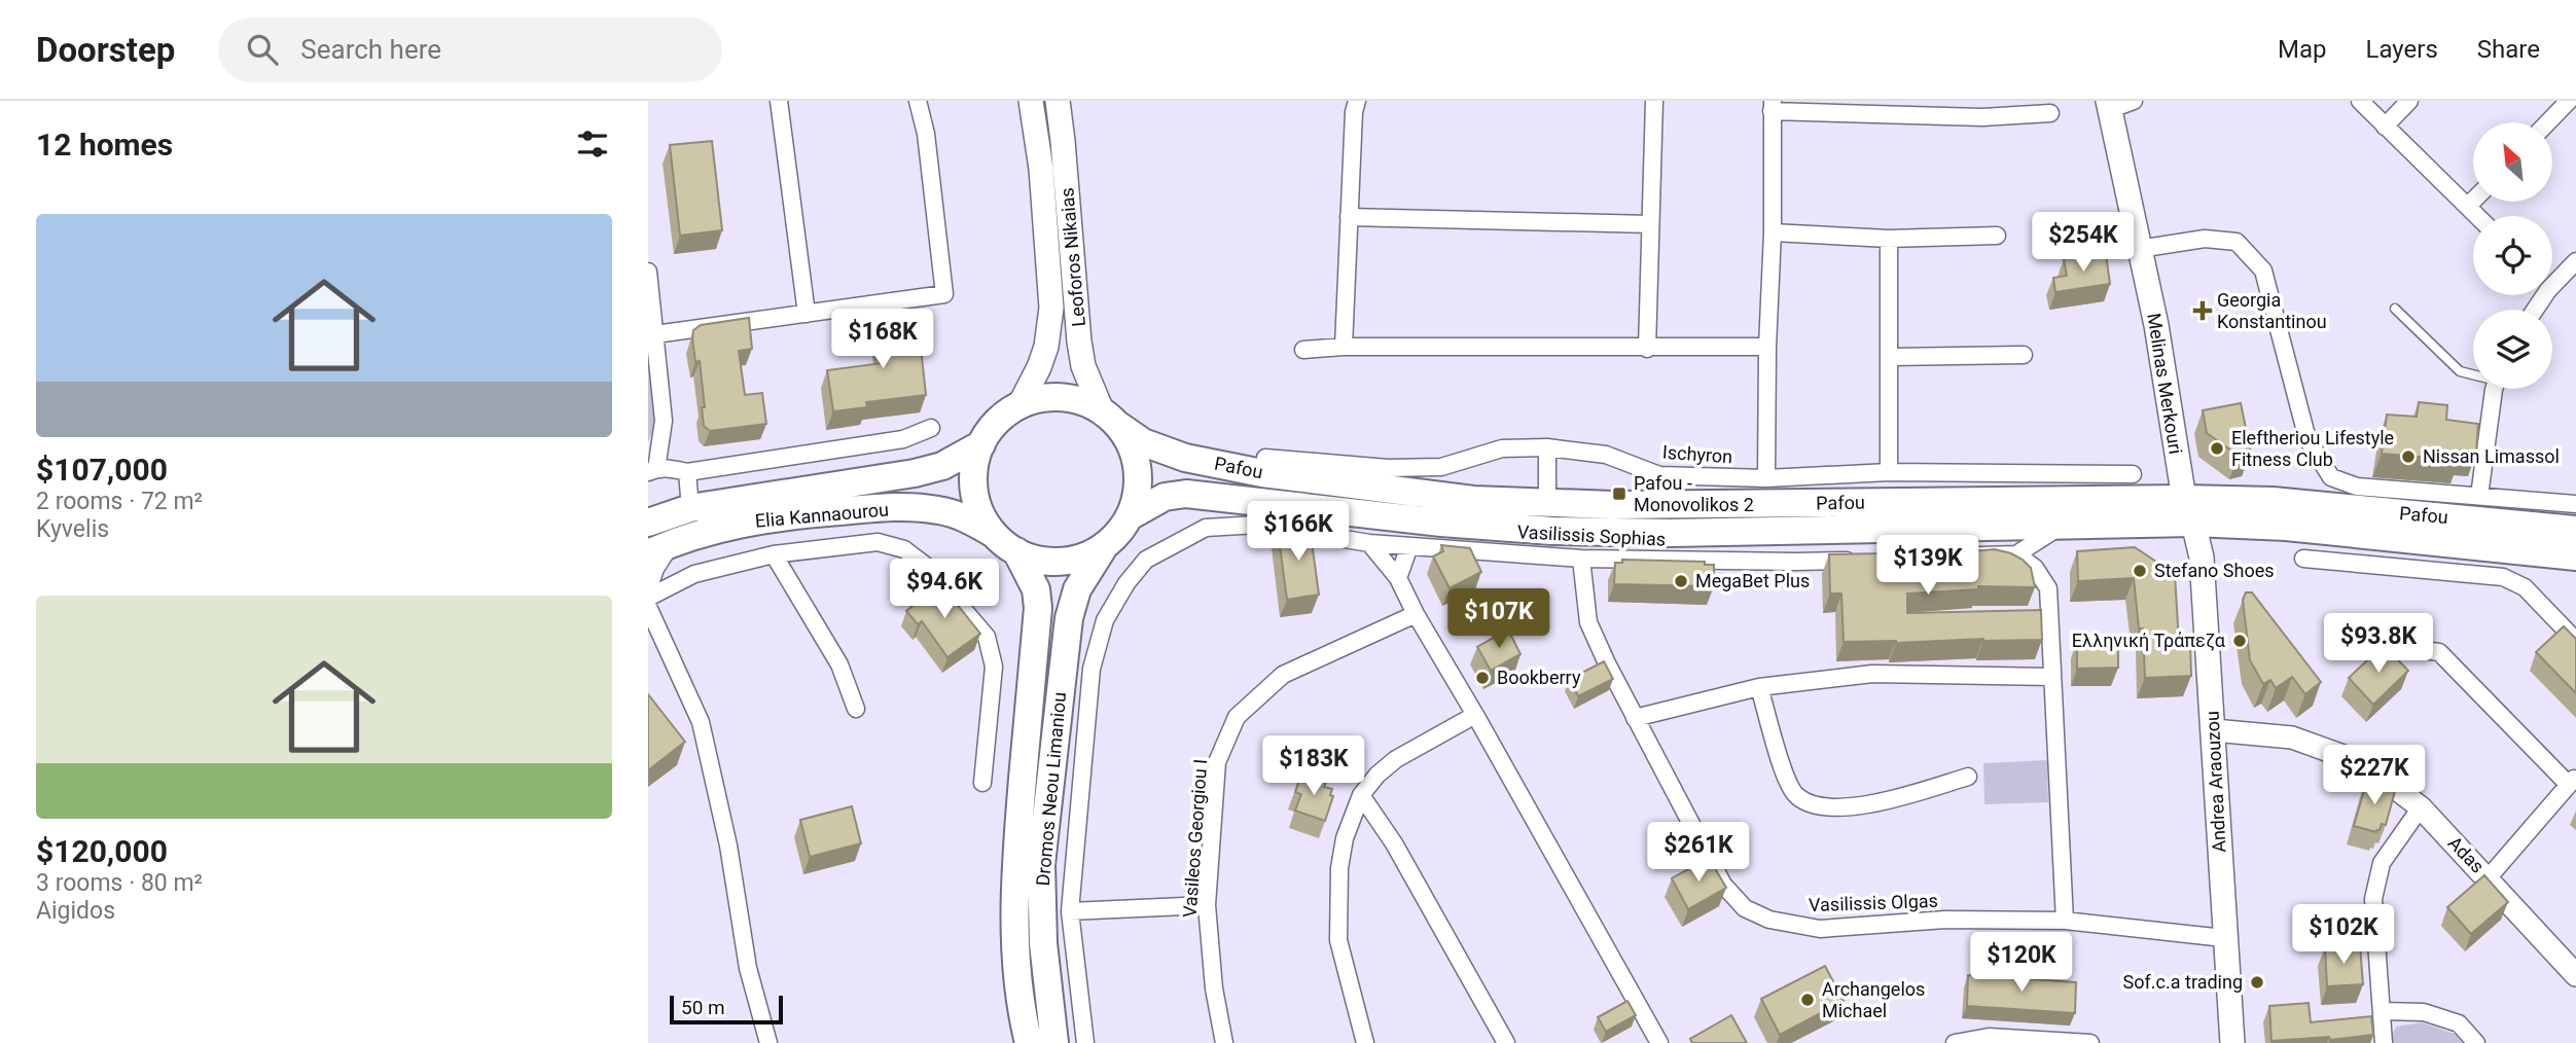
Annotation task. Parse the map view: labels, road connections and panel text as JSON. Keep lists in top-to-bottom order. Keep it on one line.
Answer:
{"streets":{"main road":["Leoforos Nikaias","Melinas Merkouri","Pafou","Elia Kannaourou","Andrea Araouzou","Dromos Neou Limaniou"],"street":["Ischyron","Vasilissis Sophias","Vasileos Georgiou I","Adas","Vasilissis Olgas"]},"crossings":[["Leoforos Nikaias","Pafou"],["Leoforos Nikaias","Elia Kannaourou"],["Leoforos Nikaias","Dromos Neou Limaniou"],["Melinas Merkouri","Pafou"],["Melinas Merkouri","Andrea Araouzou"],["Pafou","Elia Kannaourou"],["Pafou","Andrea Araouzou"],["Pafou","Dromos Neou Limaniou"],["Elia Kannaourou","Dromos Neou Limaniou"],["Vasilissis Sophias","Vasilissis Olgas"],["Andrea Araouzou","Adas"],["Andrea Araouzou","Vasilissis Olgas"]],"places":{"health":["Georgia Konstantinou"],"other":["Eleftheriou Lifestyle Fitness Club","Nissan Limassol","Stefano Shoes","MegaBet Plus","Ελληνική Τράπεζα","Bookberry","Sof.c.a trading","Archangelos Michael"],"transit":["Pafou - Monovolikos 2"]},"scale_bar":"50 m","north":"top left","page":{"header":"Doorstep","search":"Search here","nav":["Map","Layers","Share"],"heading":"12 homes","list":[{"name":"$107,000","note":"2 rooms · 72 m² · Kyvelis"},{"name":"$120,000","note":"3 rooms · 80 m² · Aigidos"}],"price":["$254K","$168K","$166K","$139K","$94.6K","$107K","$93.8K","$183K","$227K","$261K","$102K","$120K"],"scale":"50 m"}}
